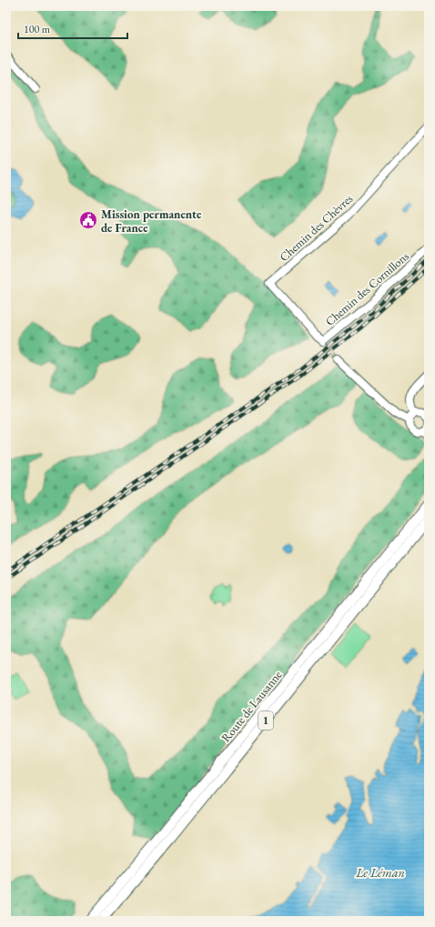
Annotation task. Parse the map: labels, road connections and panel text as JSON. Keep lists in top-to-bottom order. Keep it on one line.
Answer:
{"streets":{"main road":["Route de Lausanne","1"],"street":["Chemin des Chèvres","Chemin des Cornillons"]},"crossings":[["Chemin des Chèvres","Chemin des Cornillons"]],"water":["Le Léman"],"places":{"public building":["Mission permanente de France"]},"scale_bar":"100 m"}
